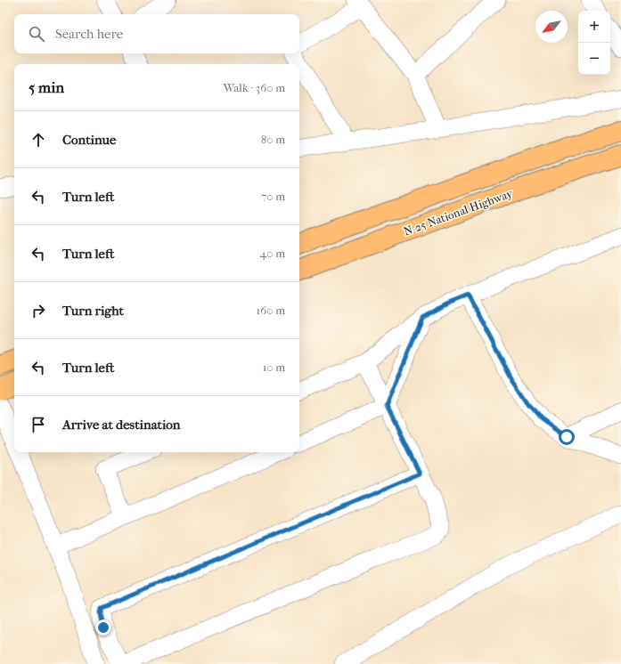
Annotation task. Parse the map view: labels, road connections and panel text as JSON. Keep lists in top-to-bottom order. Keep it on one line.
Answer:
{"streets":{"highway":["N-25 National Highway"]},"north":"bottom left","page":{"map_buttons":["+","−"],"search":"Search here","heading":["5 min","Walk · 360 m"],"list":[["Continue","80 m"],["Turn left","70 m"],["Turn left","40 m"],["Turn right","160 m"],["Turn left","10 m"],"Arrive at destination"]}}
